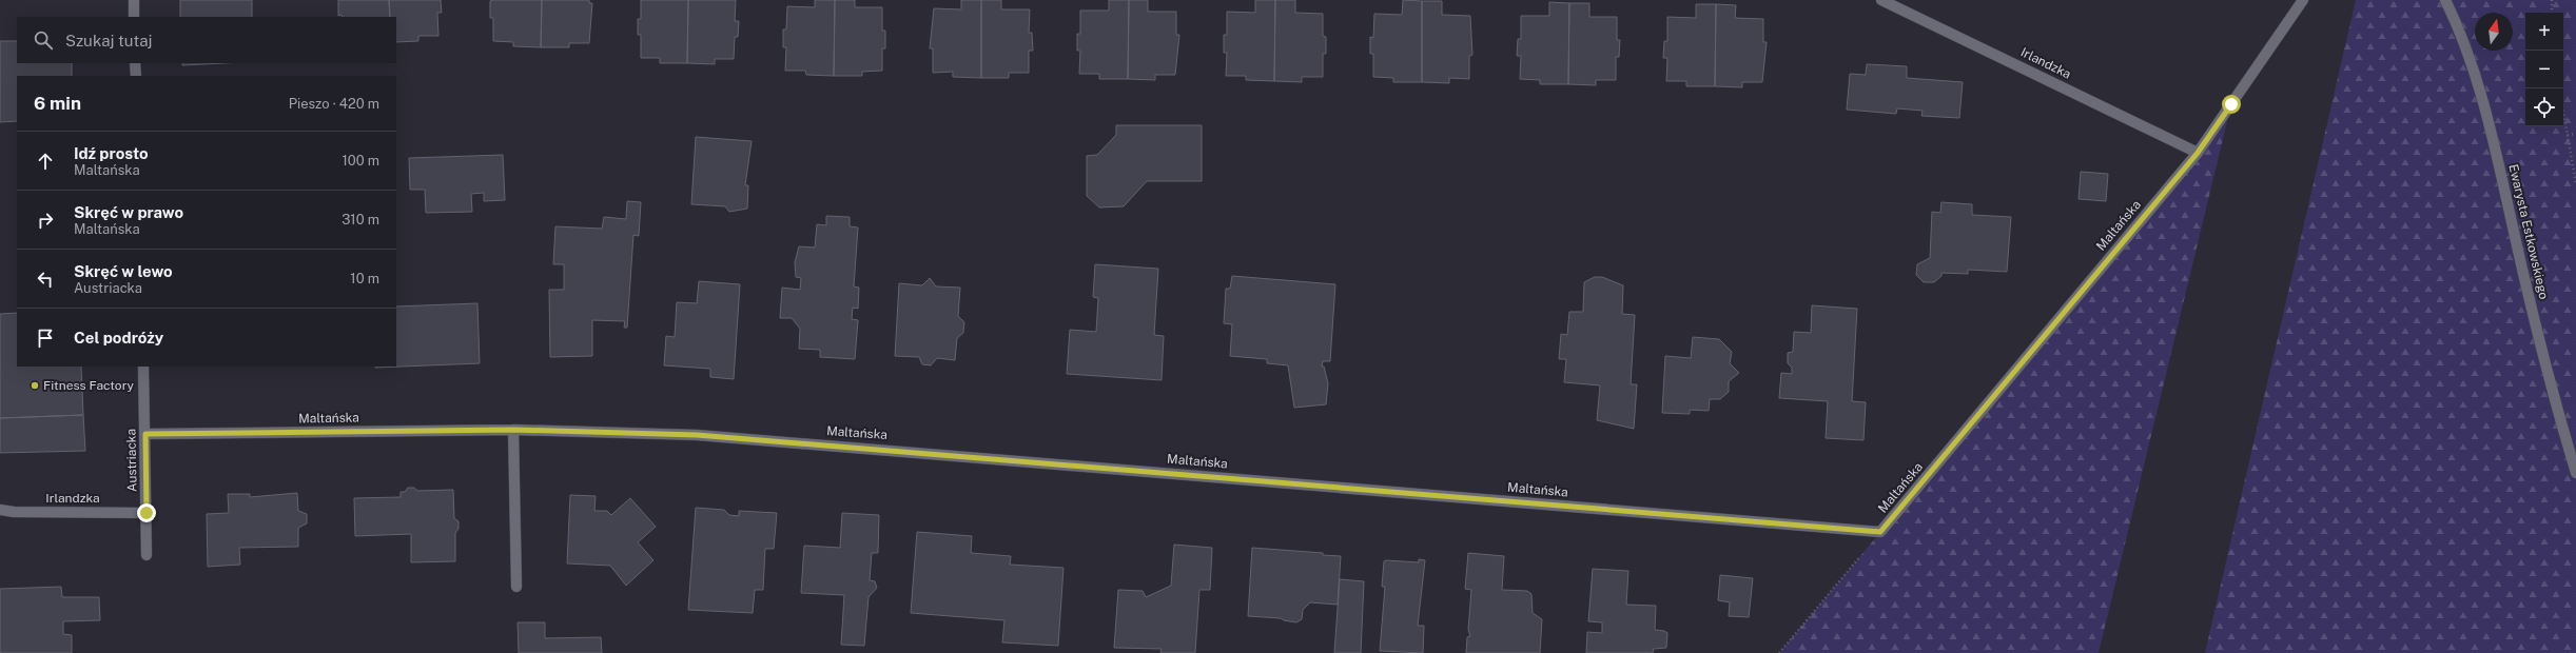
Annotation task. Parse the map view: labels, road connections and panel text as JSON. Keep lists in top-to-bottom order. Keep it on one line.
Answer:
{"streets":{"street":["Irlandzka","Maltańska","Ewarysta Estkowskiego","Austriacka"]},"crossings":[["Irlandzka","Maltańska"],["Irlandzka","Austriacka"],["Maltańska","Austriacka"]],"places":["Fitness Factory"],"north":"top","page":{"map_buttons":["+","−"],"search":"Szukaj tutaj","heading":["6 min","Pieszo · 420 m"],"list":[["Idź prosto","Maltańska","100 m"],["Skręć w prawo","Maltańska","310 m"],["Skręć w lewo","Austriacka","10 m"],"Cel podróży"]}}
